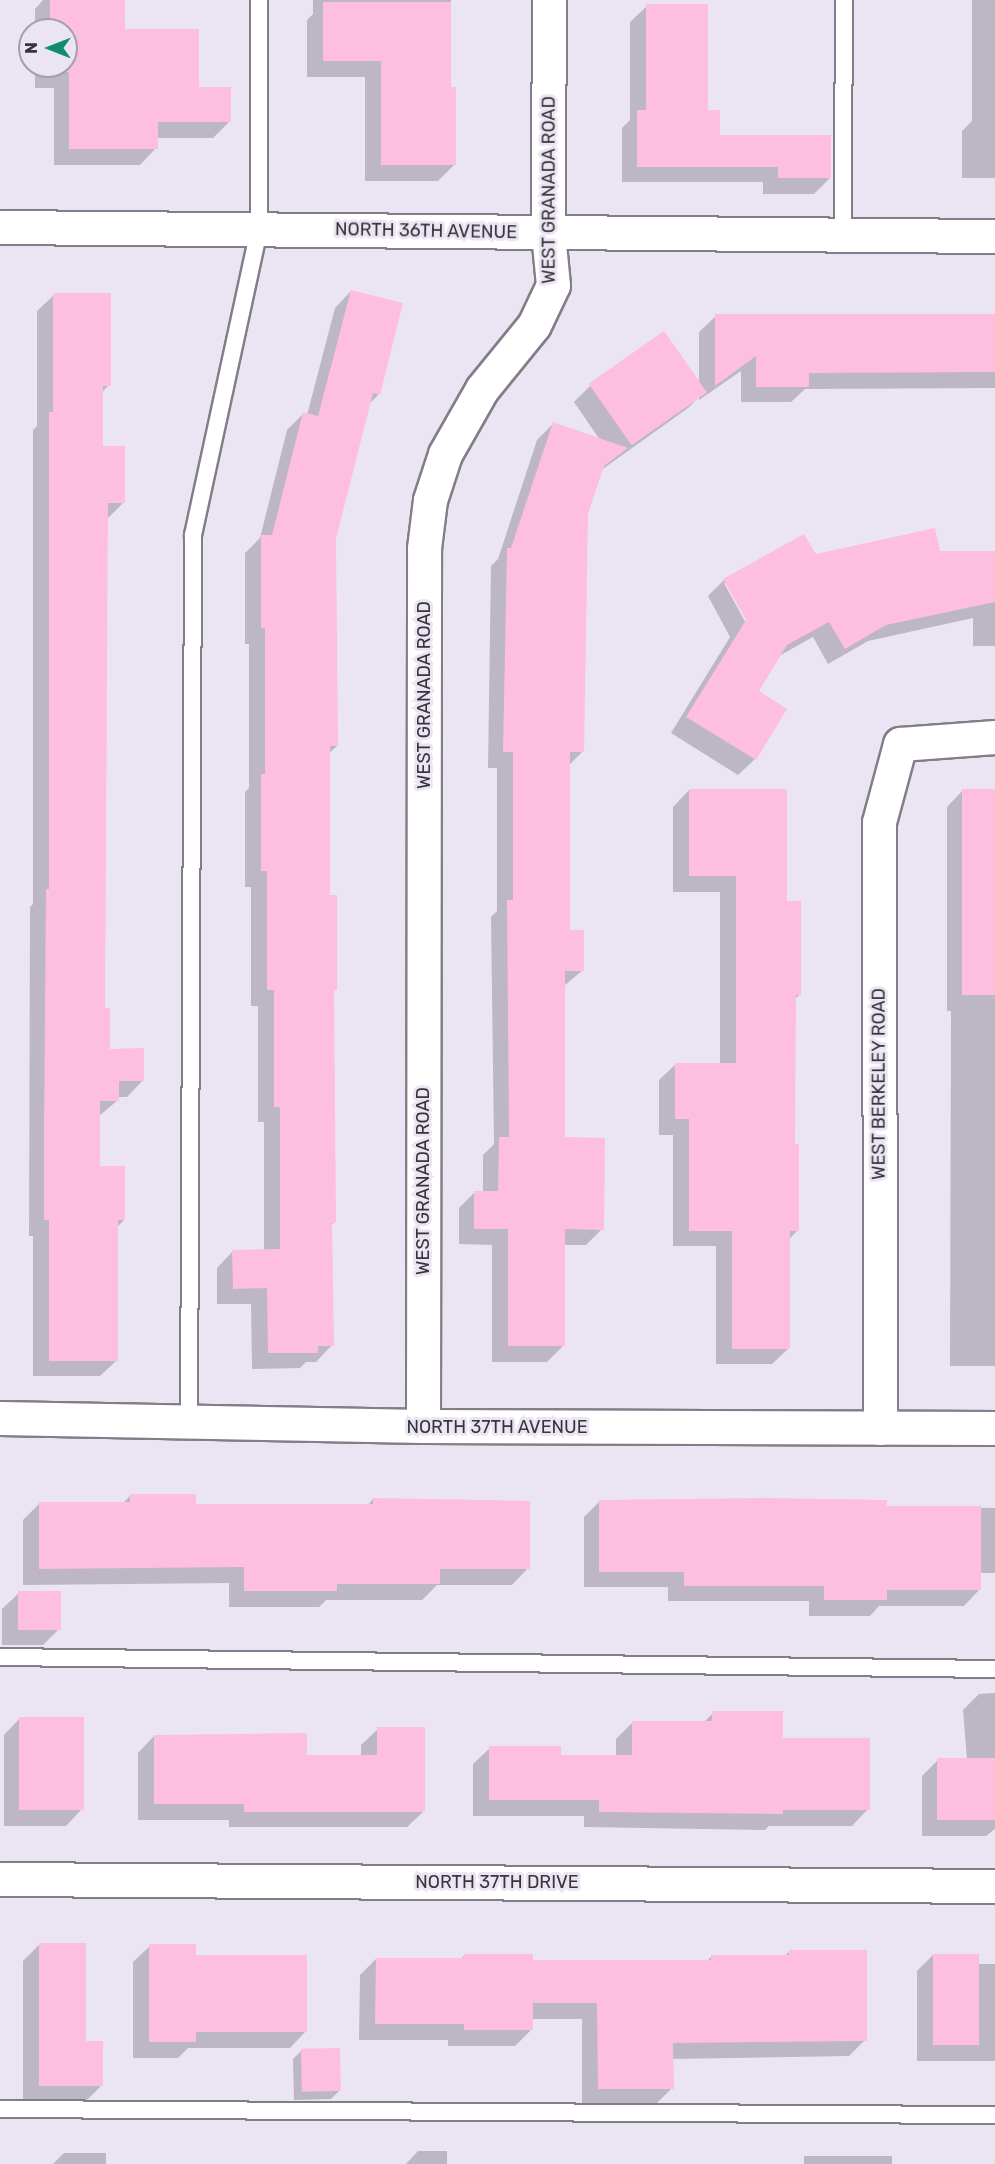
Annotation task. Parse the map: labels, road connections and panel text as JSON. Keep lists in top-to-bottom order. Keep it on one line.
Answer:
{"streets":{"street":["WEST GRANADA ROAD","NORTH 36TH AVENUE","WEST BERKELEY ROAD","NORTH 37TH AVENUE","NORTH 37TH DRIVE"]},"crossings":[["WEST GRANADA ROAD","NORTH 36TH AVENUE"],["WEST GRANADA ROAD","NORTH 37TH AVENUE"],["WEST BERKELEY ROAD","NORTH 37TH AVENUE"]],"north":"left"}
